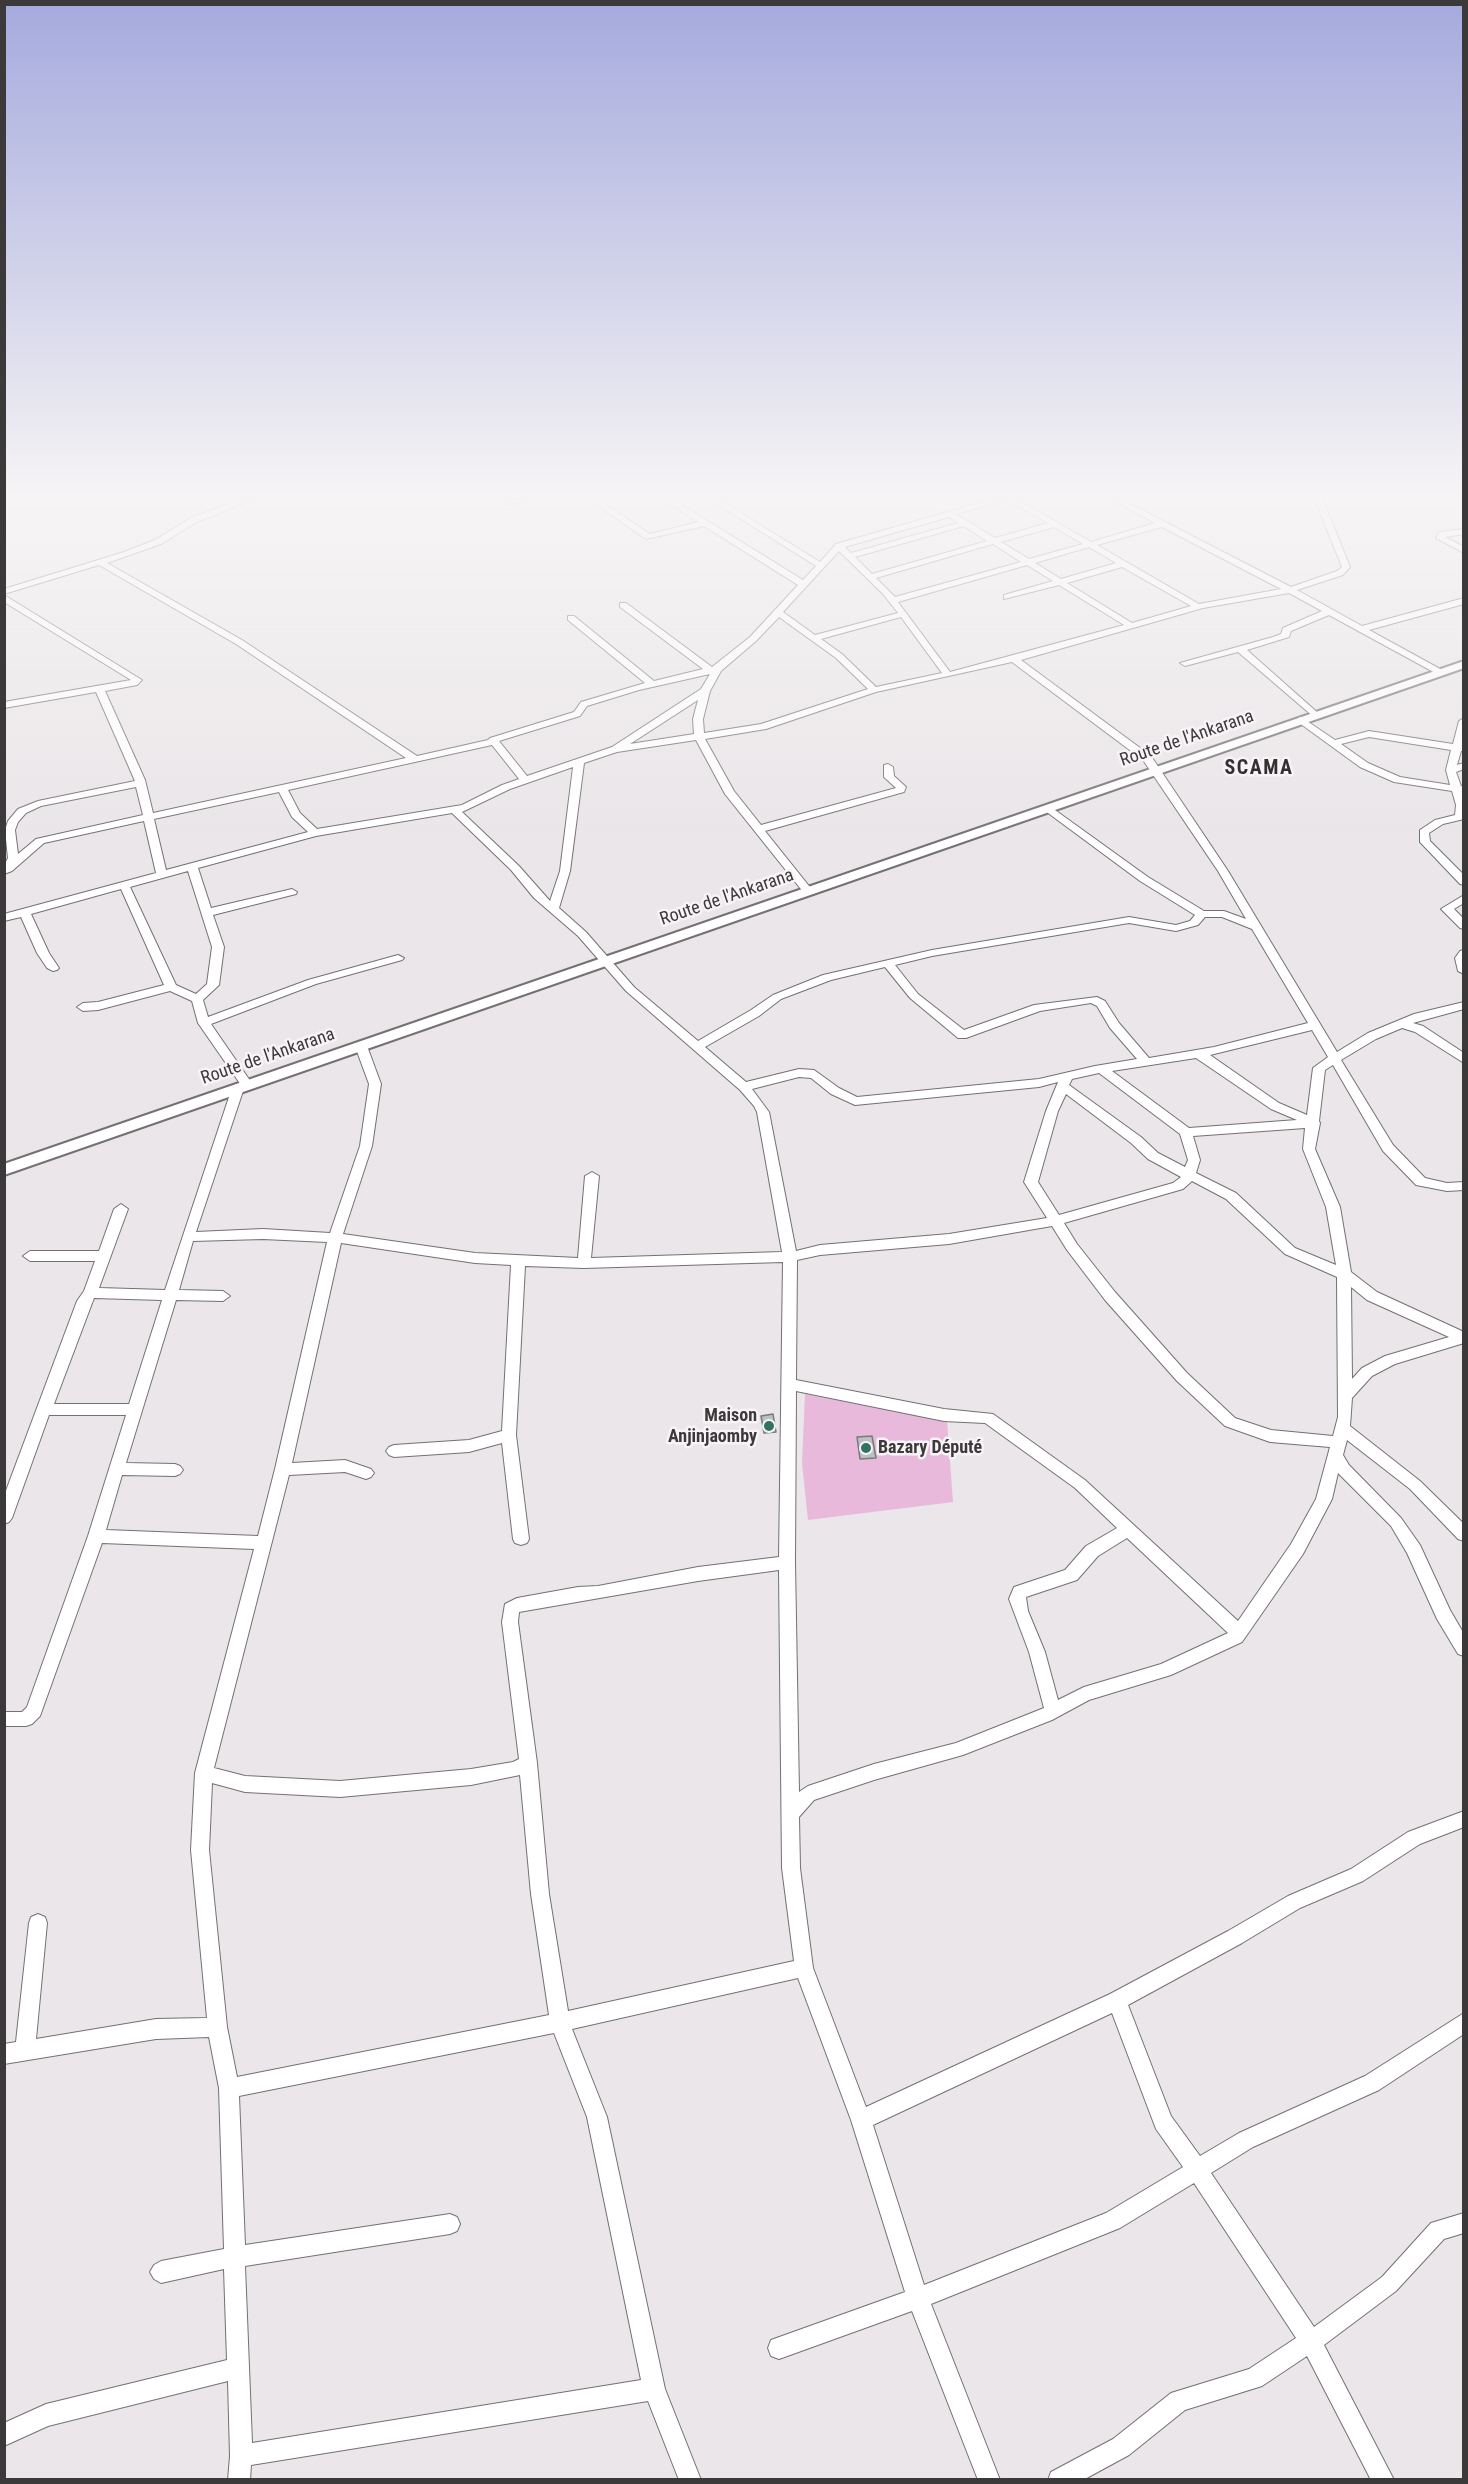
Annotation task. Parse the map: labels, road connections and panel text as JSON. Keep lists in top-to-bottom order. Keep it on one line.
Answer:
{"streets":{"main road":["Route de l'Ankarana"]},"districts":["SCAMA"],"places":["Maison Anjinjaomby","Bazary Député"]}
